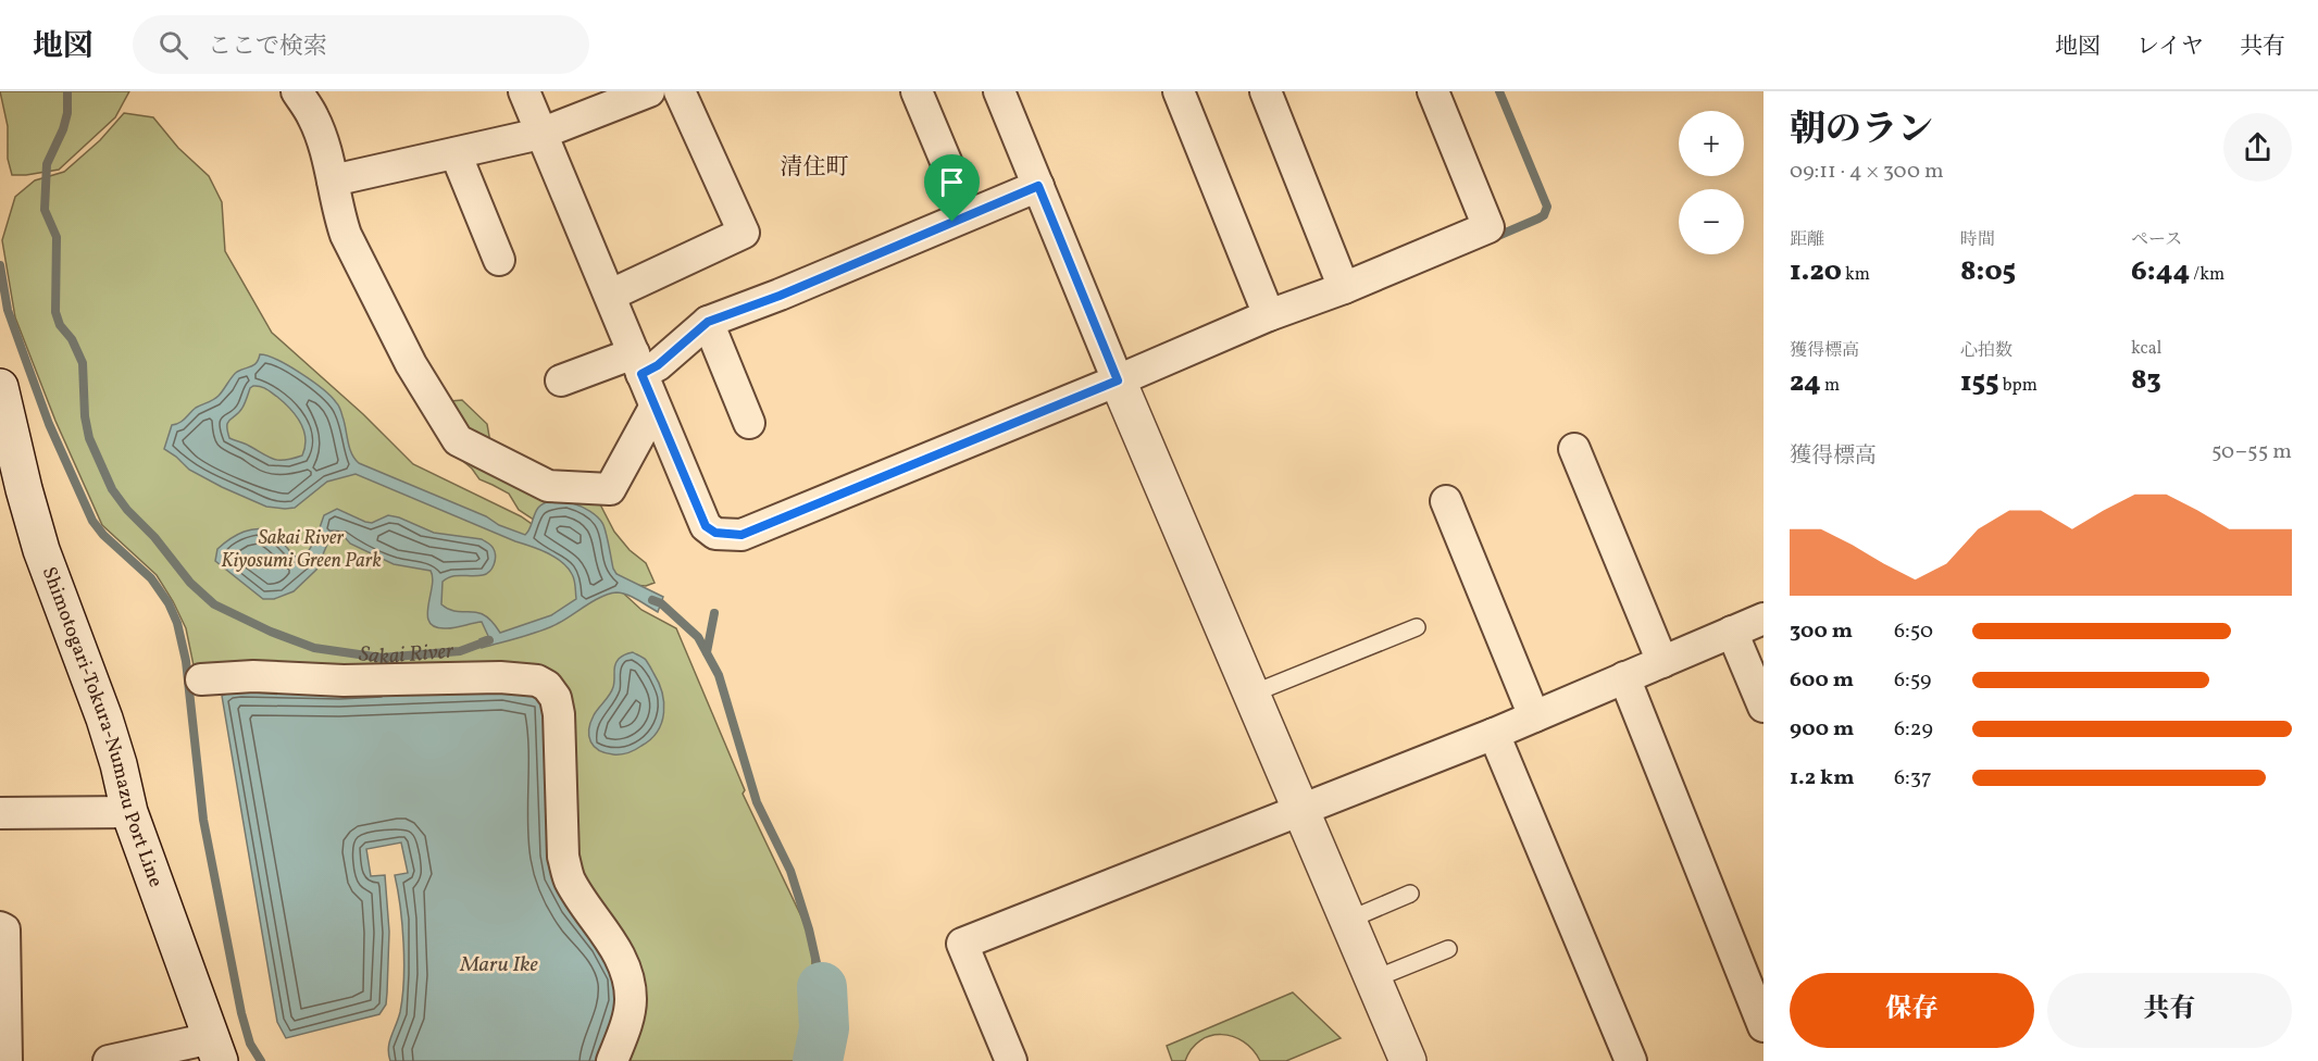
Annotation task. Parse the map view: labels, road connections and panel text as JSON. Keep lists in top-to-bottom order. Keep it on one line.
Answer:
{"streets":{"street":["Shimotogari-Tokura-Numazu Port Line"]},"districts":["清住町"],"water":["Sakai River","Maru Ike"],"parks":["Sakai River Kiyosumi Green Park"],"page":{"header":"地図","search":"ここで検索","nav":["地図","レイヤ","共有"],"heading":["朝のラン","09:11 · 4 × 300 m"],"map_buttons":["+","−"],"stats":[["距離","1.20 km"],["時間","8:05"],["ペース","6:44 /km"],["獲得標高","24 m"],["心拍数","155 bpm"],["kcal","83"]],"chart":["獲得標高","50–55 m"],"list":[{"name":"300 m","note":"6:50"},{"name":"600 m","note":"6:59"},{"name":"900 m","note":"6:29"},{"name":"1.2 km","note":"6:37"}],"buttons":["保存","共有"]}}
